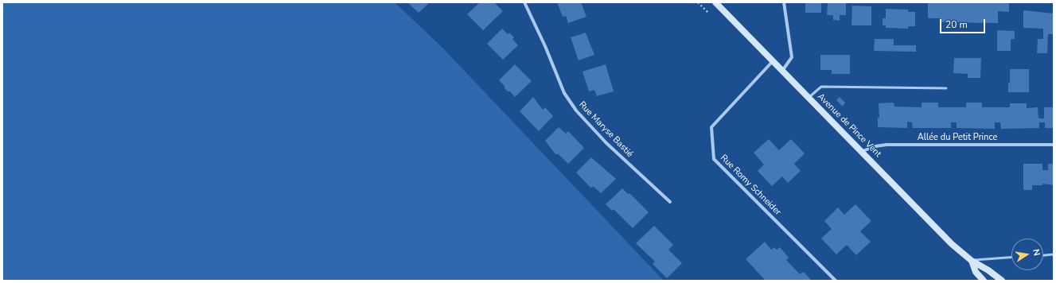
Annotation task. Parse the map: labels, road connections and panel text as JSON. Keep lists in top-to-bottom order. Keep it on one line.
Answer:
{"streets":{"main road":["Avenue de Pince Vent"],"street":["Rue Maryse Bastié","Allée du Petit Prince","Rue Romy Schneider"]},"crossings":[["Avenue de Pince Vent","Allée du Petit Prince"],["Avenue de Pince Vent","Rue Romy Schneider"]],"scale_bar":"20 m","north":"right"}
